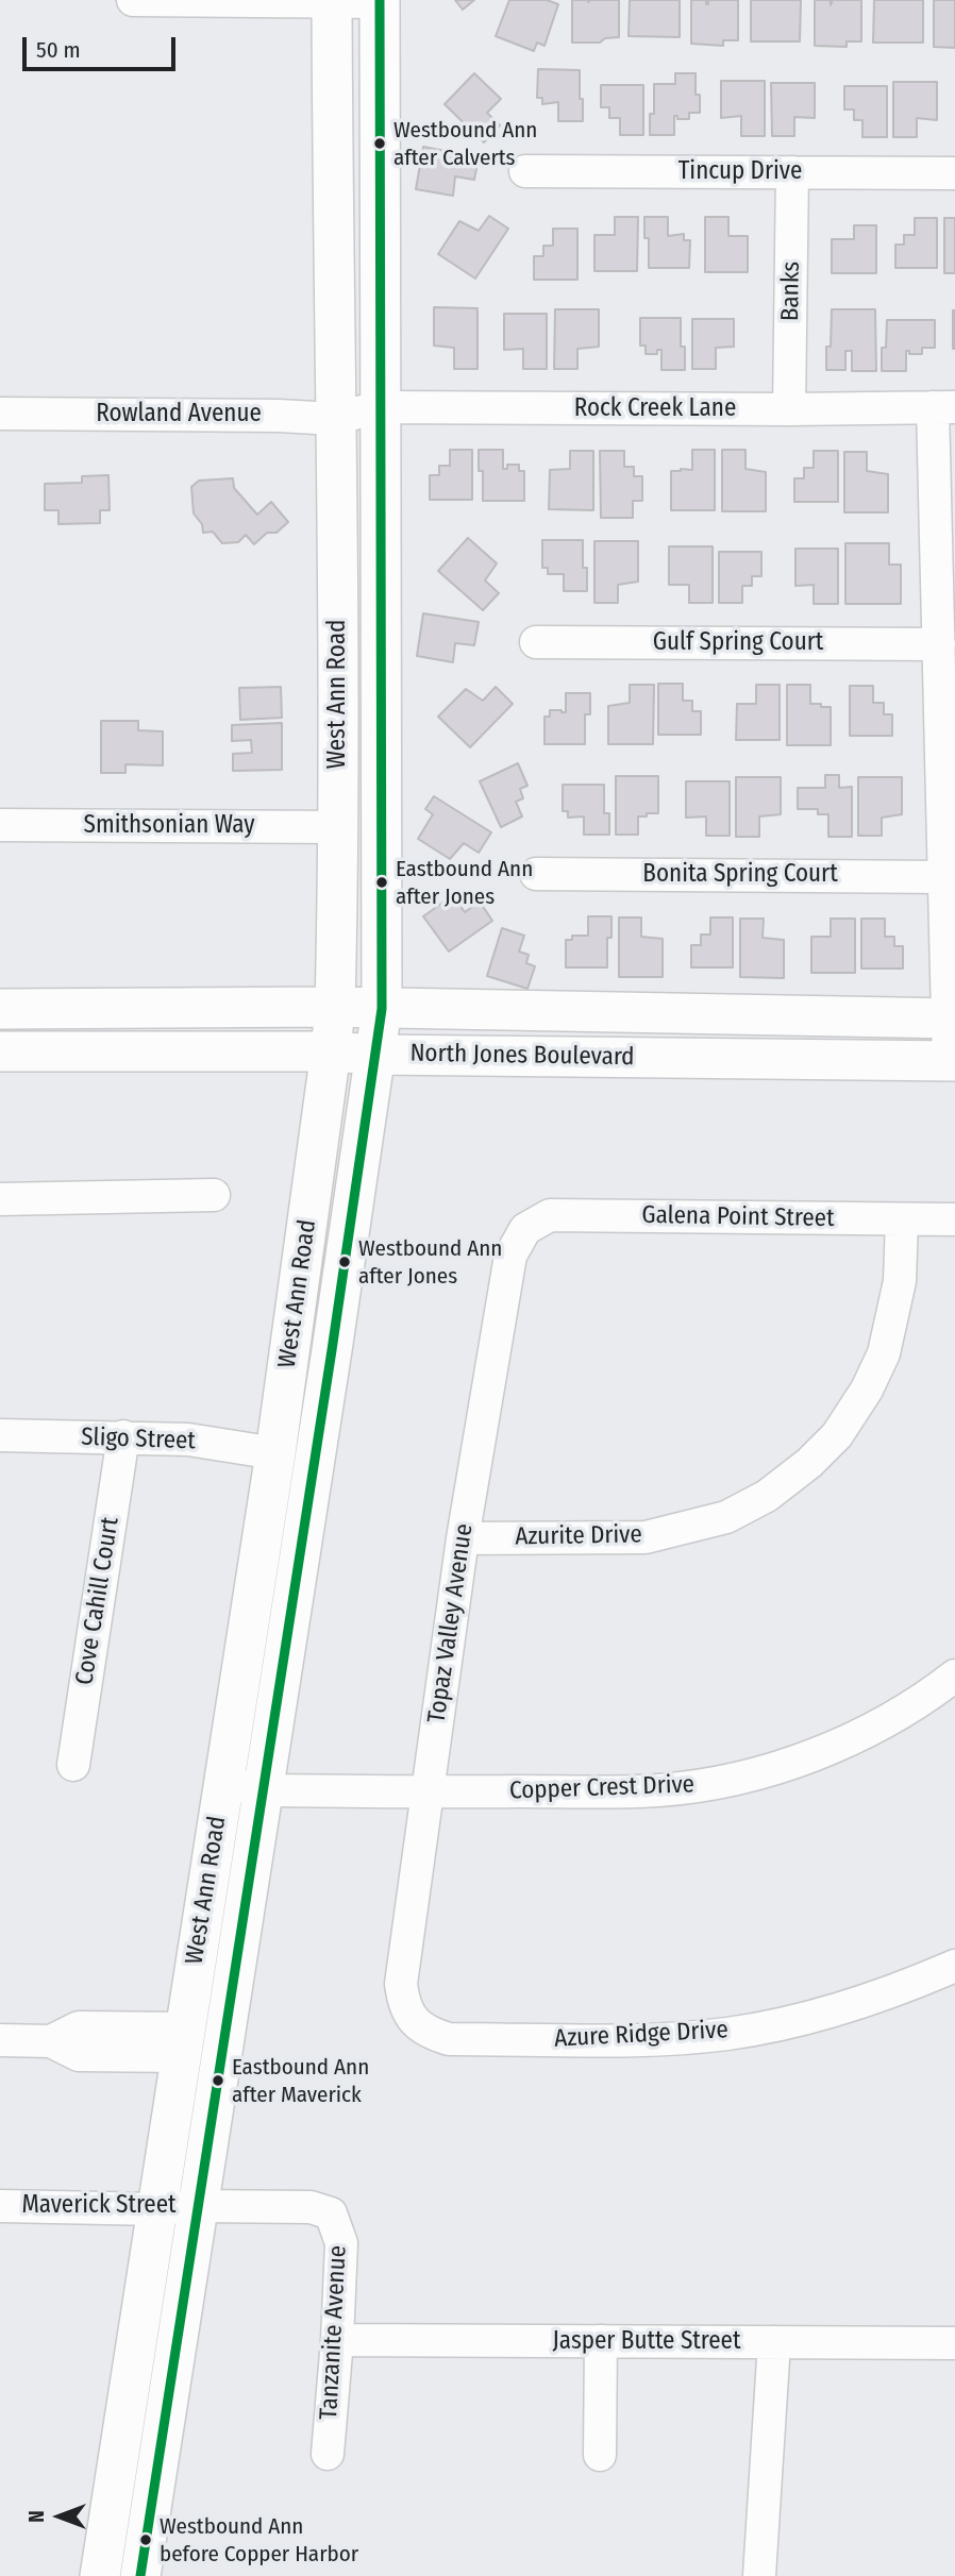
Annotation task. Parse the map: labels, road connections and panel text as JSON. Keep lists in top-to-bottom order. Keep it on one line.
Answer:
{"streets":{"main road":["West Ann Road","North Jones Boulevard"],"street":["Tincup Drive","Banks","Rock Creek Lane","Rowland Avenue","Gulf Spring Court","Smithsonian Way","Bonita Spring Court","Galena Point Street","Sligo Street","Azurite Drive","Cove Cahill Court","Topaz Valley Avenue","Copper Crest Drive","Azure Ridge Drive","Maverick Street","Tanzanite Avenue","Jasper Butte Street"]},"crossings":[["Tincup Drive","Banks"],["Banks","Rock Creek Lane"],["Rock Creek Lane","Rowland Avenue"],["Rock Creek Lane","West Ann Road"],["Rowland Avenue","West Ann Road"],["West Ann Road","Smithsonian Way"],["West Ann Road","North Jones Boulevard"],["West Ann Road","Sligo Street"],["West Ann Road","Copper Crest Drive"],["West Ann Road","Maverick Street"],["Galena Point Street","Azurite Drive"],["Galena Point Street","Topaz Valley Avenue"],["Sligo Street","Cove Cahill Court"],["Azurite Drive","Topaz Valley Avenue"],["Topaz Valley Avenue","Copper Crest Drive"],["Topaz Valley Avenue","Azure Ridge Drive"],["Maverick Street","Tanzanite Avenue"],["Tanzanite Avenue","Jasper Butte Street"]],"places":["Westbound Ann after Calverts","Eastbound Ann after Jones","Westbound Ann after Jones","Eastbound Ann after Maverick","Westbound Ann before Copper Harbor"],"scale_bar":"50 m","north":"left"}
